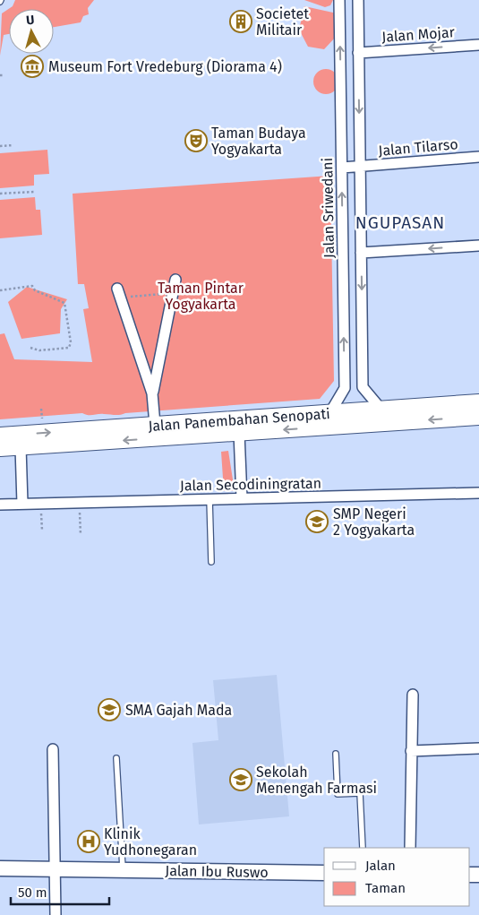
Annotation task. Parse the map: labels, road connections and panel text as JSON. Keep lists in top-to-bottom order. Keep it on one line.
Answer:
{"streets":{"main road":["Jalan Panembahan Senopati"],"street":["Jalan Mojar","Jalan Tilarso","Jalan Sriwedani","Jalan Secodiningratan","Jalan Ibu Ruswo"]},"crossings":[["Jalan Tilarso","Jalan Sriwedani"],["Jalan Sriwedani","Jalan Panembahan Senopati"]],"one_way":["Jalan Mojar"],"districts":["NGUPASAN"],"parks":["Taman Pintar Yogyakarta"],"places":{"building":["Societet Militair"],"museum":["Museum Fort Vredeburg (Diorama 4)"],"theatre":["Taman Budaya Yogyakarta"],"school or university":["SMP Negeri 2 Yogyakarta","SMA Gajah Mada","Sekolah Menengah Farmasi"],"hospital":["Klinik Yudhonegaran"]},"legend":["Jalan","Taman"],"scale_bar":"50 m","north":"top"}
